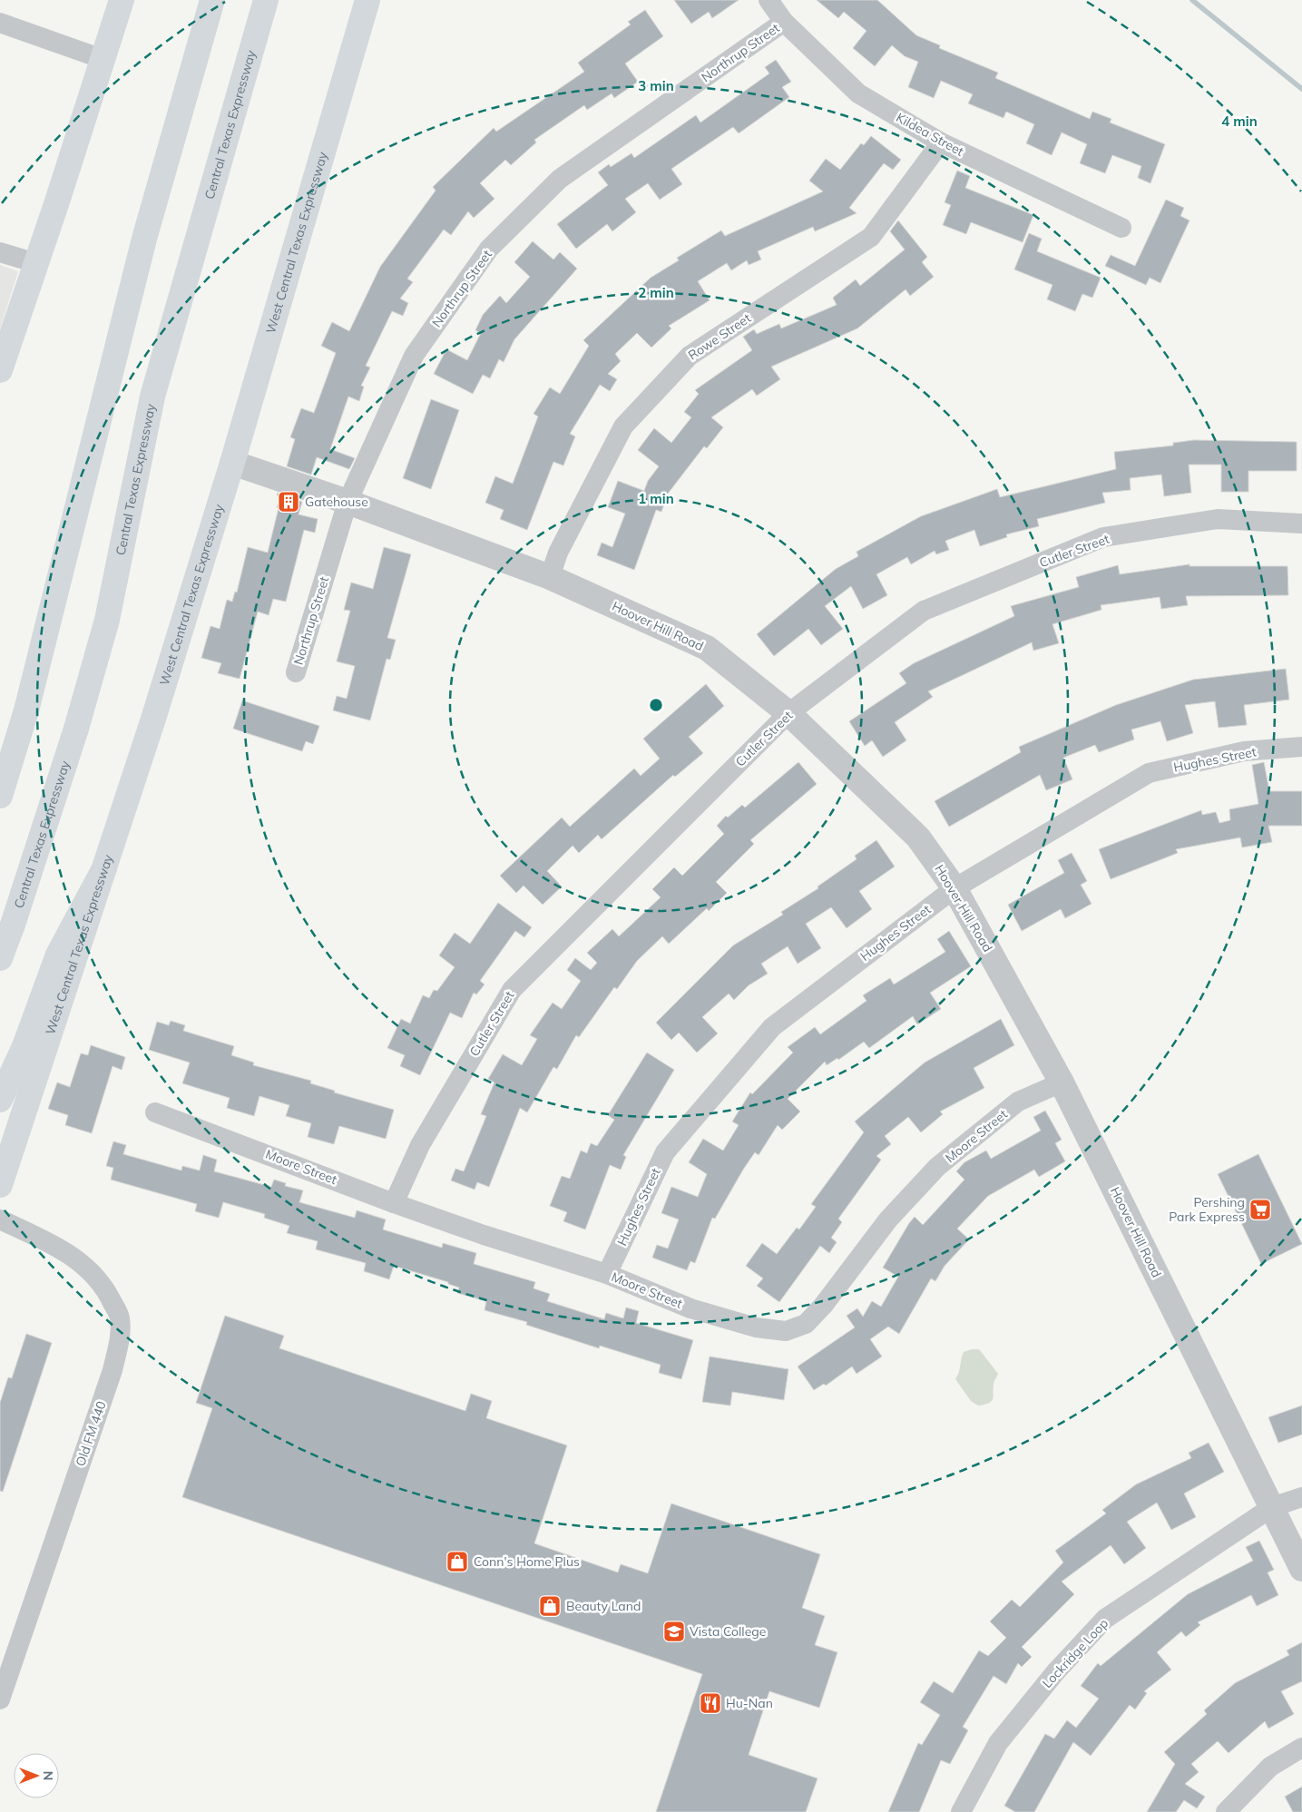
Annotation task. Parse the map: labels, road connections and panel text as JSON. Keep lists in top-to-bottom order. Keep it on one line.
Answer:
{"streets":{"main road":["Central Texas Expressway","West Central Texas Expressway"],"street":["Northrup Street","Kildea Street","Rowe Street","Cutler Street","Hoover Hill Road","Hughes Street","Moore Street","Old FM 440","Lockridge Loop"]},"crossings":[["Northrup Street","Kildea Street"],["Northrup Street","Hoover Hill Road"],["Kildea Street","Rowe Street"],["West Central Texas Expressway","Hoover Hill Road"],["Rowe Street","Hoover Hill Road"],["Cutler Street","Hoover Hill Road"],["Cutler Street","Moore Street"],["Hoover Hill Road","Hughes Street"],["Hoover Hill Road","Moore Street"],["Hoover Hill Road","Lockridge Loop"],["Hughes Street","Moore Street"]],"places":{"building":["Gatehouse"],"supermarket":["Pershing Park Express"],"shop":["Conn's Home Plus","Beauty Land"],"school or university":["Vista College"],"restaurant":["Hu-Nan"]},"north":"right","rings":["3 min","4 min","2 min","1 min"]}
